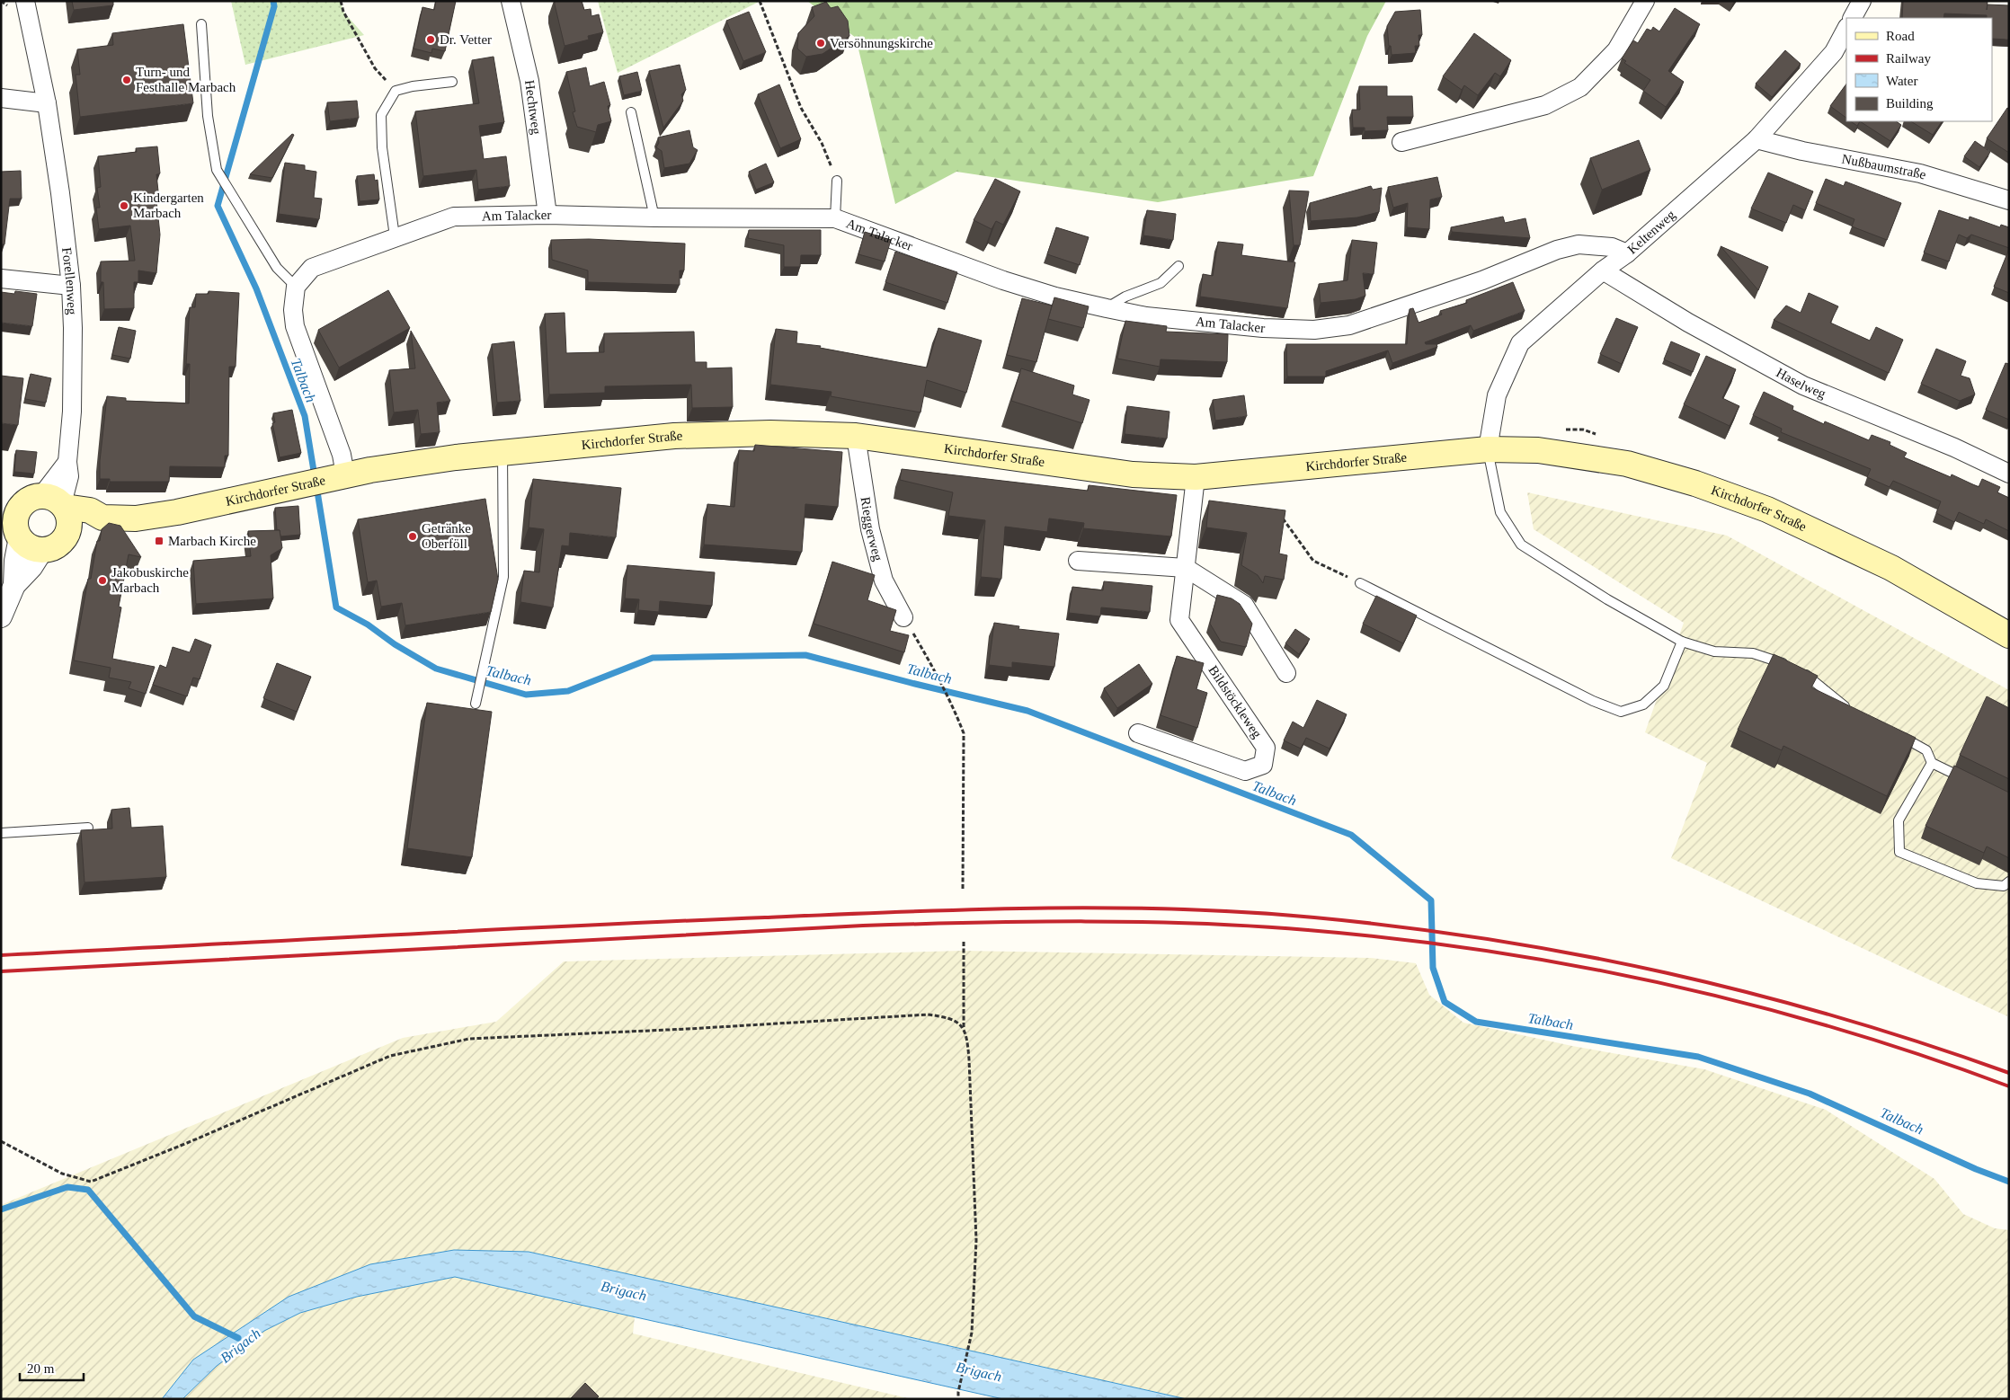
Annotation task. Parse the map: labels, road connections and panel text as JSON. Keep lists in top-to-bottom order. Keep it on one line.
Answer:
{"streets":{"main road":["Kirchdorfer Straße"],"street":["Hechtweg","Nußbaumstraße","Am Talacker","Keltenweg","Forellenweg","Haselweg","Rieggerweg","Bildstöckleweg"]},"crossings":[["Hechtweg","Am Talacker"],["Nußbaumstraße","Keltenweg"],["Am Talacker","Keltenweg"],["Keltenweg","Haselweg"],["Keltenweg","Kirchdorfer Straße"],["Forellenweg","Kirchdorfer Straße"],["Kirchdorfer Straße","Rieggerweg"],["Kirchdorfer Straße","Bildstöckleweg"]],"water":["Talbach","Brigach"],"places":{"other":["Dr. Vetter","Versöhnungskirche","Turn- und Festhalle Marbach","Kindergarten Marbach","Getränke Oberföll","Jakobuskirche Marbach"],"transit":["Marbach Kirche"]},"legend":["Road","Railway","Water","Building"],"scale_bar":"20 m"}
